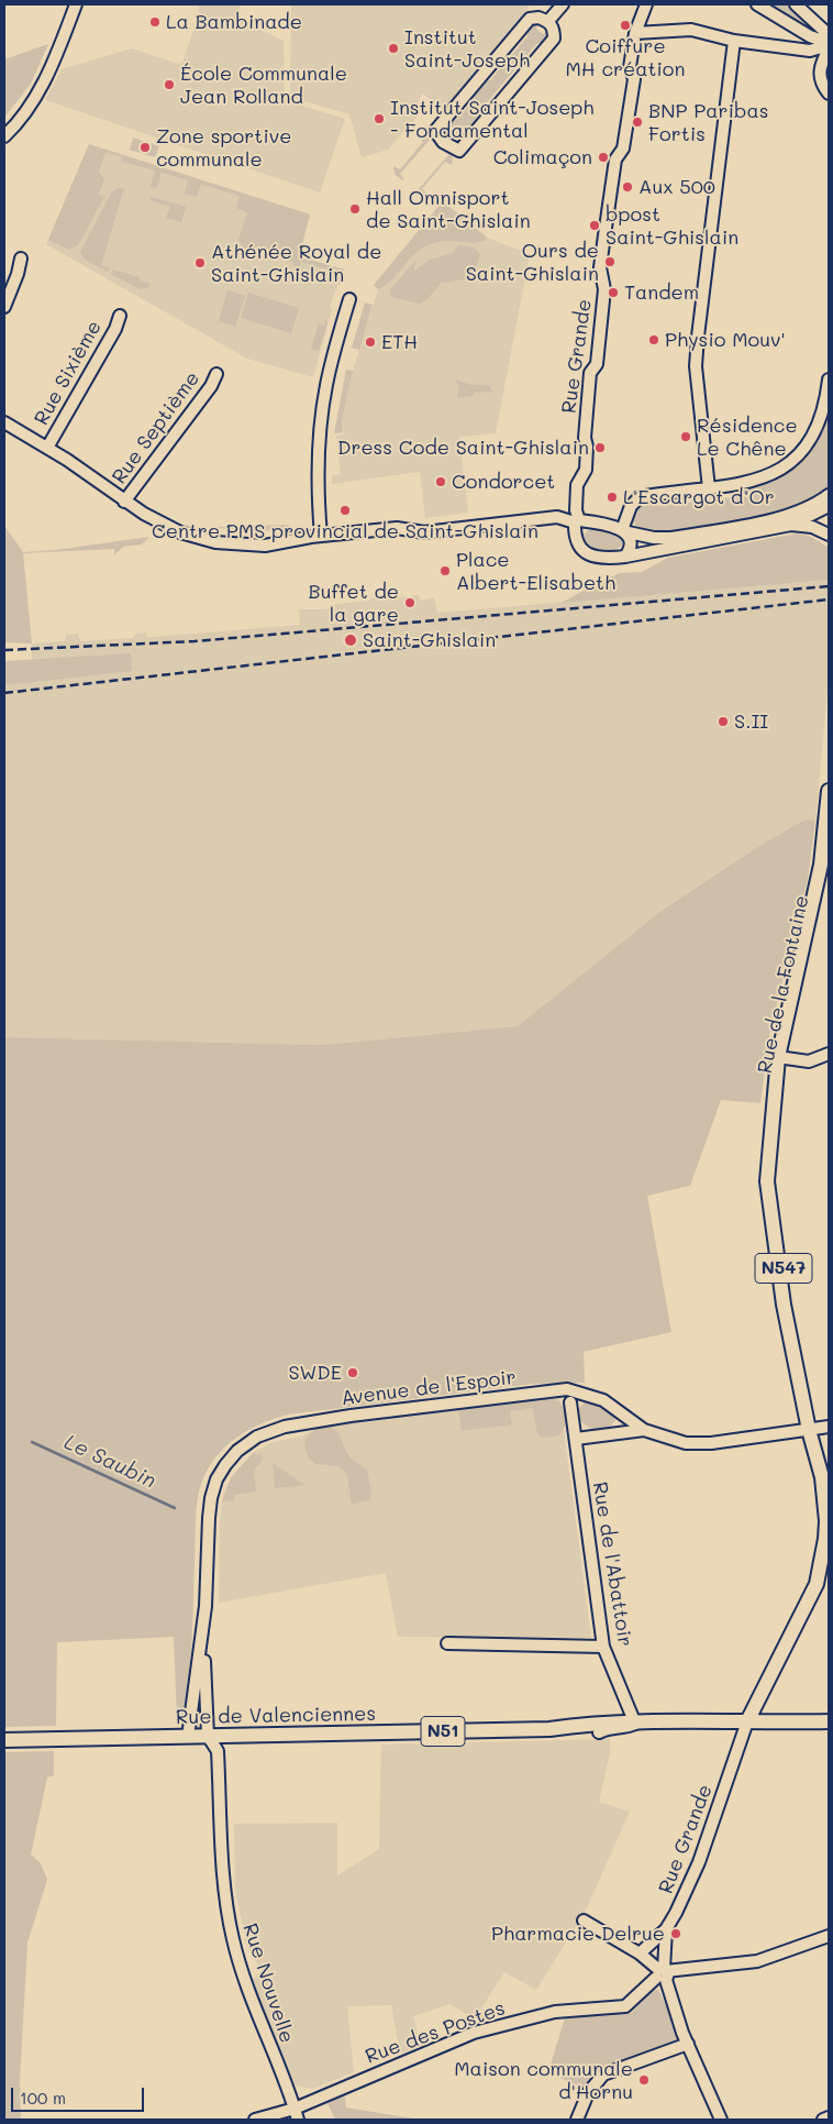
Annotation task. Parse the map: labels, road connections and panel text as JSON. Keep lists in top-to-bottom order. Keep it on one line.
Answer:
{"streets":{"main road":["Rue de la Fontaine","N547","Rue de Valenciennes","N51"],"street":["Rue Grande","Rue Sixième","Rue Septième","Avenue de l'Espoir","Rue de l'Abattoir","Rue Nouvelle","Rue des Postes"]},"crossings":[["Rue Grande","Rue de la Fontaine"],["Rue Grande","Rue de Valenciennes"],["Rue Grande","N51"],["Rue Grande","Rue des Postes"],["Rue de la Fontaine","N547"],["Rue de la Fontaine","Avenue de l'Espoir"],["Rue de la Fontaine","Rue de Valenciennes"],["Rue de la Fontaine","N51"],["Avenue de l'Espoir","Rue de Valenciennes"],["Rue de l'Abattoir","Rue de Valenciennes"],["Rue de Valenciennes","N51"],["Rue de Valenciennes","Rue Nouvelle"],["Rue Nouvelle","Rue des Postes"]],"water":["Le Saubin"],"places":["La Bambinade","Coiffure MH création","Institut Saint-Joseph","École Communale Jean Rolland","Institut Saint-Joseph - Fondamental","BNP Paribas Fortis","Zone sportive communale","Colimaçon","Aux 500","Hall Omnisport de Saint-Ghislain","bpost Saint-Ghislain","Ours de Saint-Ghislain","Athénée Royal de Saint-Ghislain","Tandem","Physio Mouv'","ETH","Résidence Le Chêne","Dress Code Saint-Ghislain","Condorcet","L’Escargot d’Or","Centre PMS provincial de Saint-Ghislain","Place Albert-Elisabeth","Buffet de la gare","Saint-Ghislain","S.II","SWDE","Pharmacie Delrue","Maison communale d'Hornu"],"scale_bar":"100 m"}
